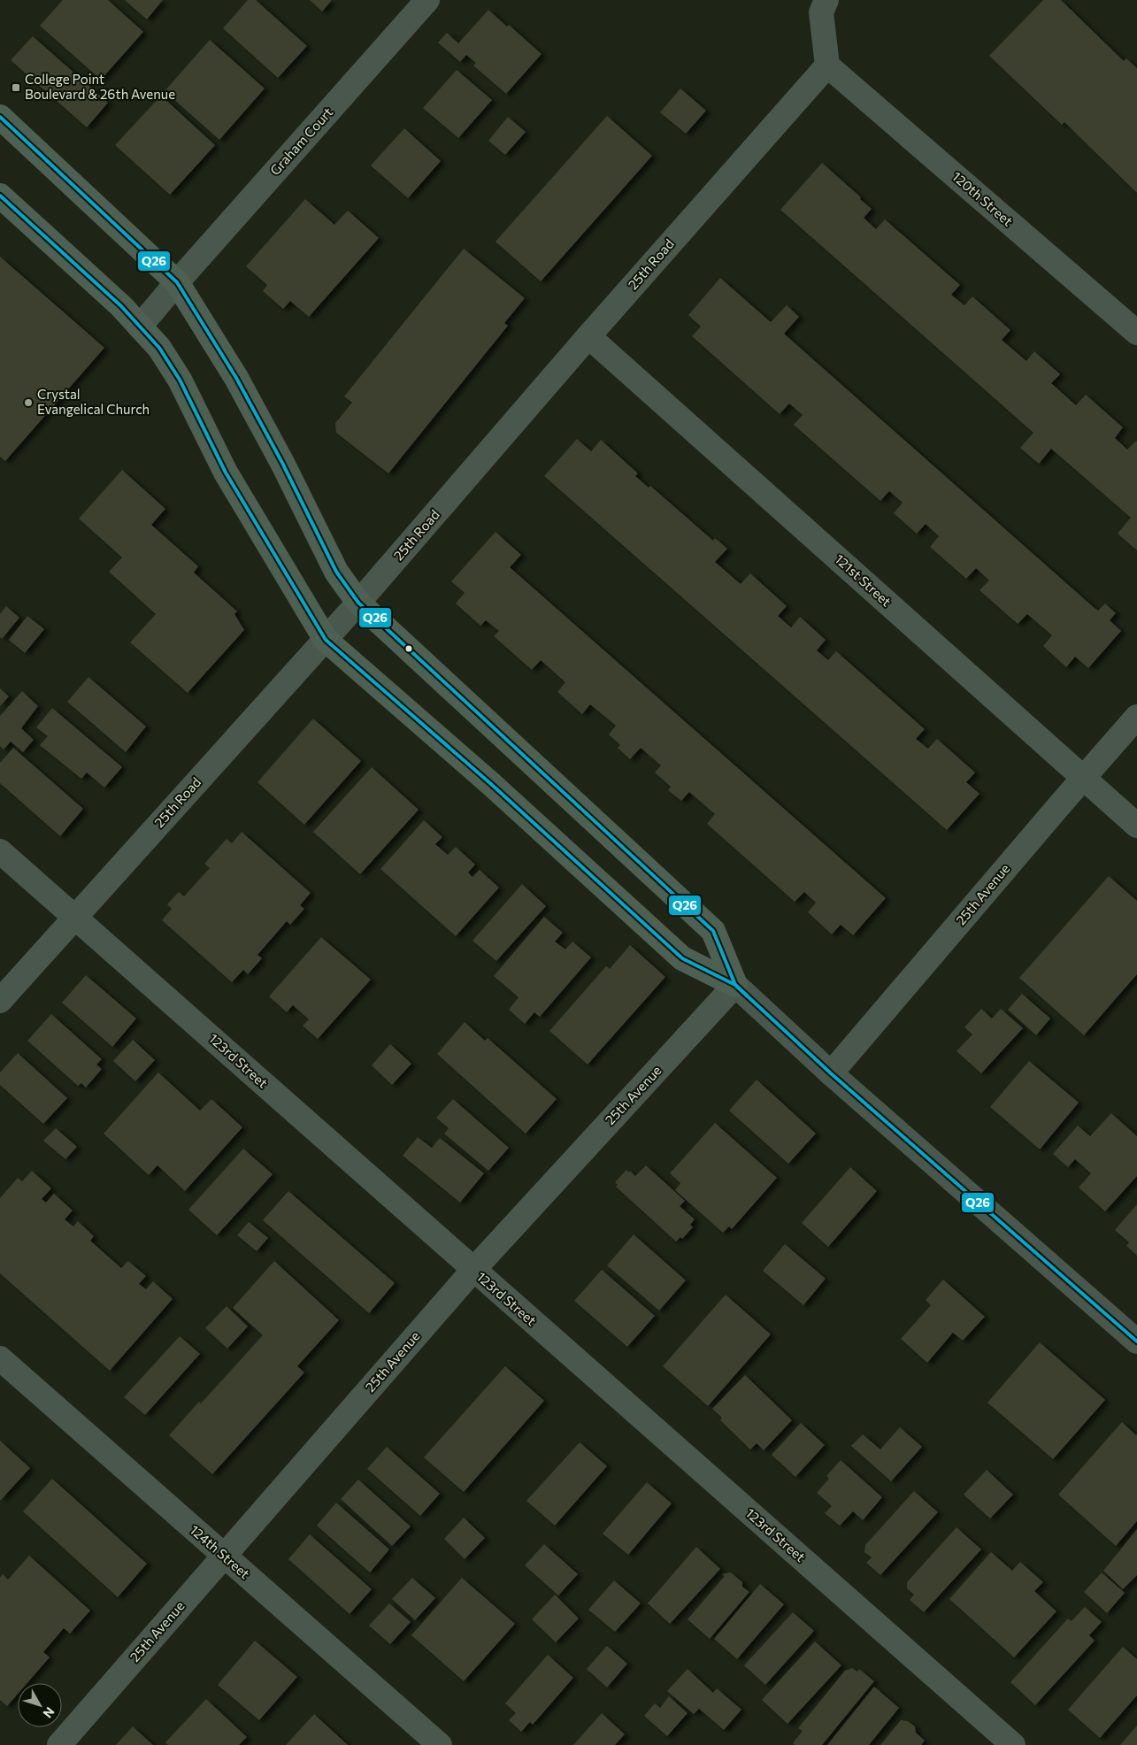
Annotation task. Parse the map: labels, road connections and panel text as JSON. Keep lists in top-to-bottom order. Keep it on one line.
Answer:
{"streets":{"street":["Graham Court","120th Street","25th Road","121st Street","25th Avenue","123rd Street","124th Street"]},"crossings":[["120th Street","25th Road"],["25th Road","121st Street"],["25th Road","123rd Street"],["121st Street","25th Avenue"],["25th Avenue","123rd Street"],["25th Avenue","124th Street"]],"places":{"transit":["College Point Boulevard & 26th Avenue"],"other":["Crystal Evangelical Church"]},"lines":["transit line Q26"],"north":"bottom right"}
